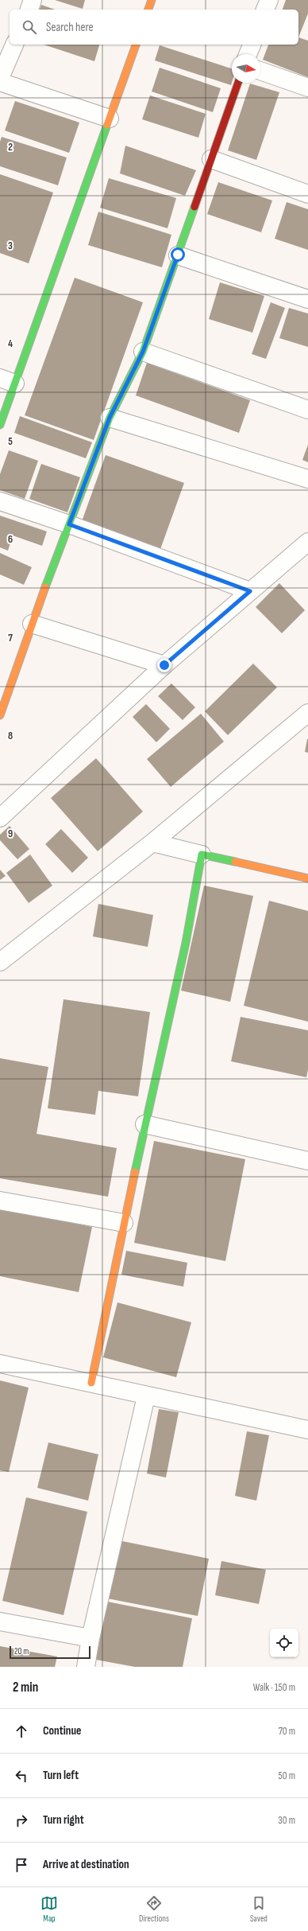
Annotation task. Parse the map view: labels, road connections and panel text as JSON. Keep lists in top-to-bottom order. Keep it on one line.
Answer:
{"scale_bar":"20 m","north":"right","page":{"search":"Search here","scale":"20 m","heading":["2 min","Walk · 150 m"],"list":[["Continue","70 m"],["Turn left","50 m"],["Turn right","30 m"],"Arrive at destination"],"nav":["Map","Directions","Saved"]},"grid":{"rows":["2","3","4","5","6","7","8","9"]}}
